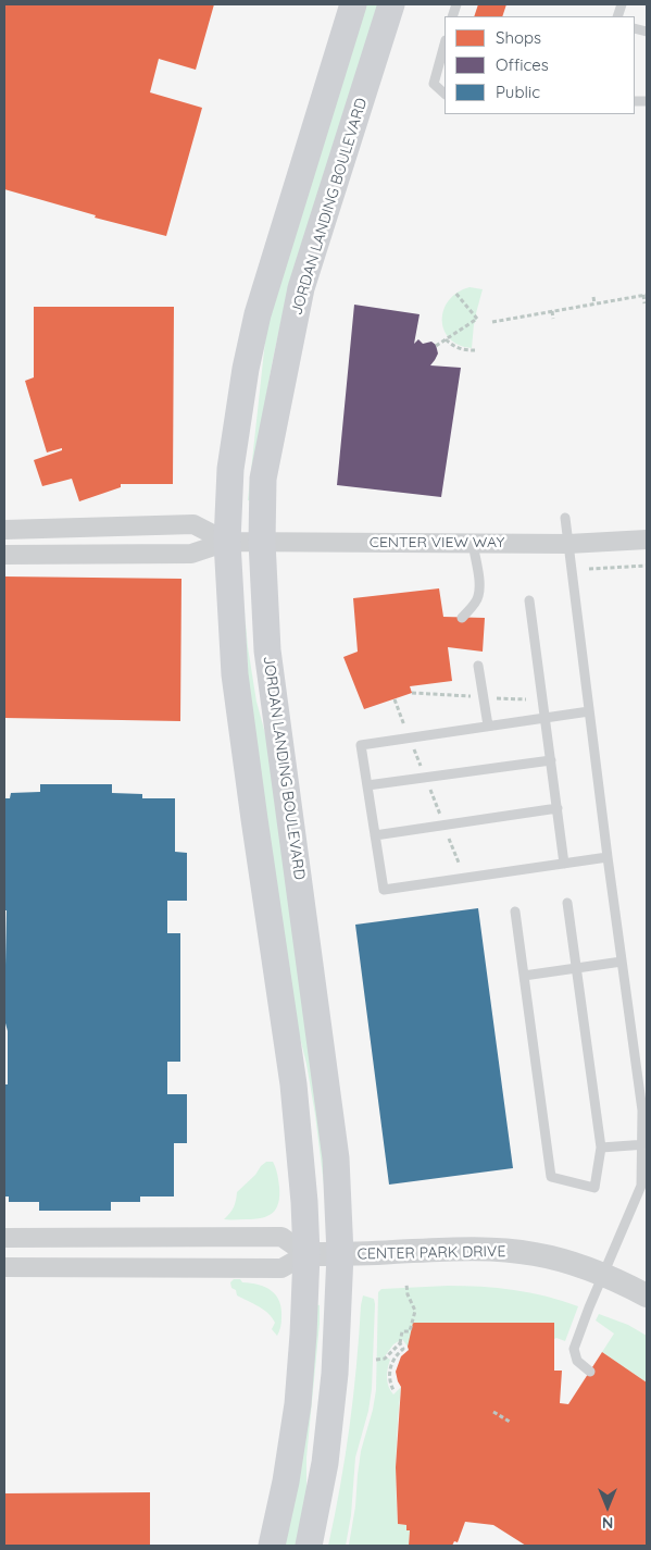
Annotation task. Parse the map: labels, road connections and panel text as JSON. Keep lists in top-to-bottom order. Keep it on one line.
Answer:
{"streets":{"main road":["JORDAN LANDING BOULEVARD"],"street":["CENTER VIEW WAY","CENTER PARK DRIVE"]},"crossings":[["JORDAN LANDING BOULEVARD","CENTER VIEW WAY"],["JORDAN LANDING BOULEVARD","CENTER PARK DRIVE"]],"legend":["Shops","Offices","Public"],"north":"bottom"}
